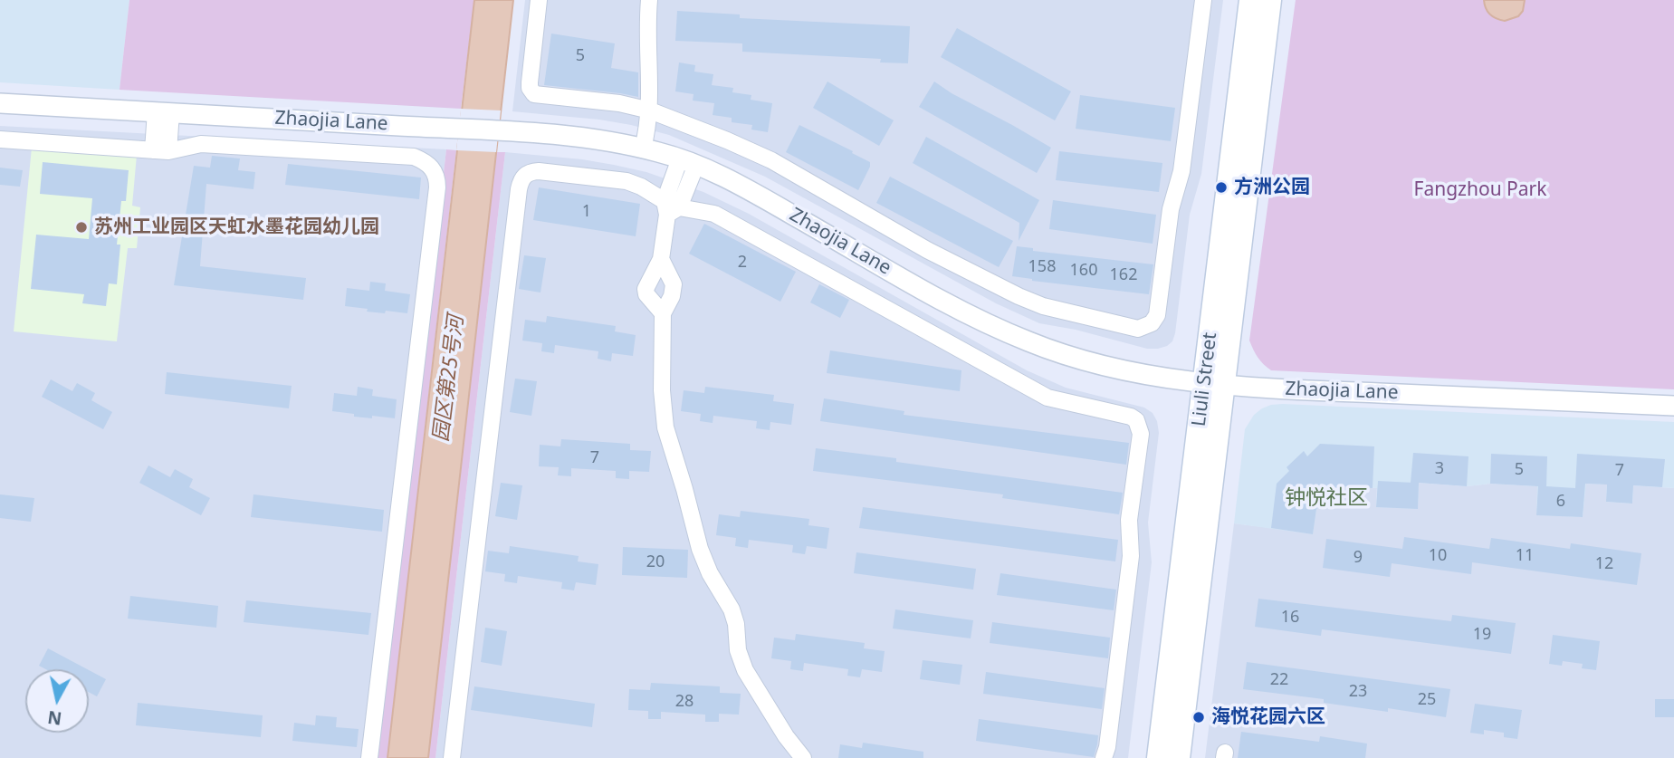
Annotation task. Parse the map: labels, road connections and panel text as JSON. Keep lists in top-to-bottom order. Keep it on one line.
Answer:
{"streets":{"main road":["Liuli Street"],"street":["Zhaojia Lane"]},"crossings":[["Zhaojia Lane","Liuli Street"]],"districts":["钟悦社区"],"water":["园区第25号河"],"parks":["Fangzhou Park"],"places":["方洲公园","苏州工业园区天虹水墨花园幼儿园","海悦花园六区"],"house_numbers":["5","1","2","158","160","162","7","3","5","7","6","10","11","9","20","12","16","19","22","23","25","28"],"north":"bottom"}
